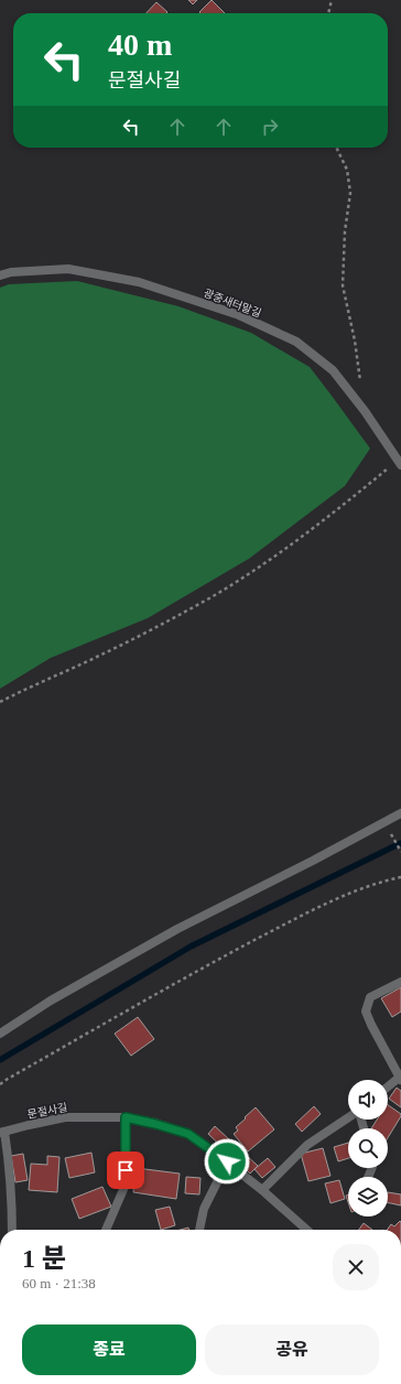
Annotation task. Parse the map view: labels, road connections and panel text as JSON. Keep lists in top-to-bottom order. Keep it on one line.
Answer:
{"streets":{"street":["광중새터말길","문절사길"]},"page":{"turn":["40 m","문절사길"],"heading":["1 분","60 m · 21:38"],"buttons":["종료","공유"]}}
